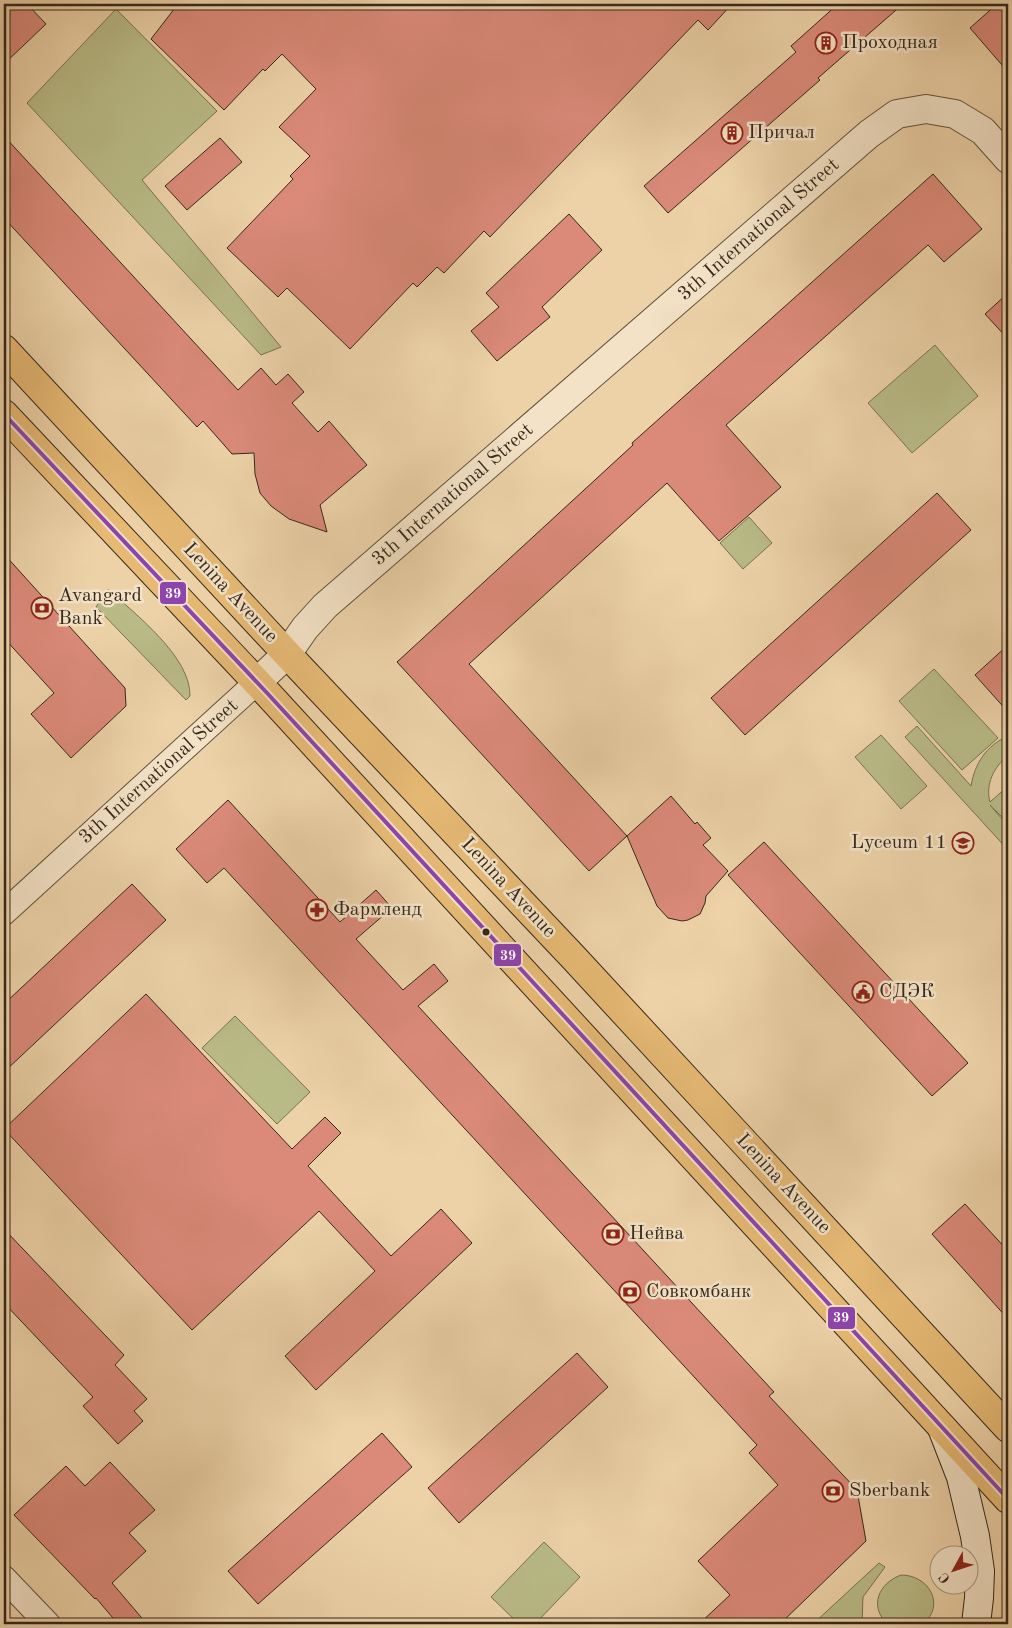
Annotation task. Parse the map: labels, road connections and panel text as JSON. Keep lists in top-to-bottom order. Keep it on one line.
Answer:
{"streets":{"main road":["Lenina Avenue"],"street":["3th International Street"]},"crossings":[["3th International Street","Lenina Avenue"]],"places":{"building":["Проходная","Причал"],"bank":["Avangard Bank","Нейва","Совкомбанк","Sberbank"],"school or university":["Lyceum 11"],"pharmacy":["Фармленд"],"public building":["СДЭК"]},"lines":["transit line 39"],"north":"bottom left"}
